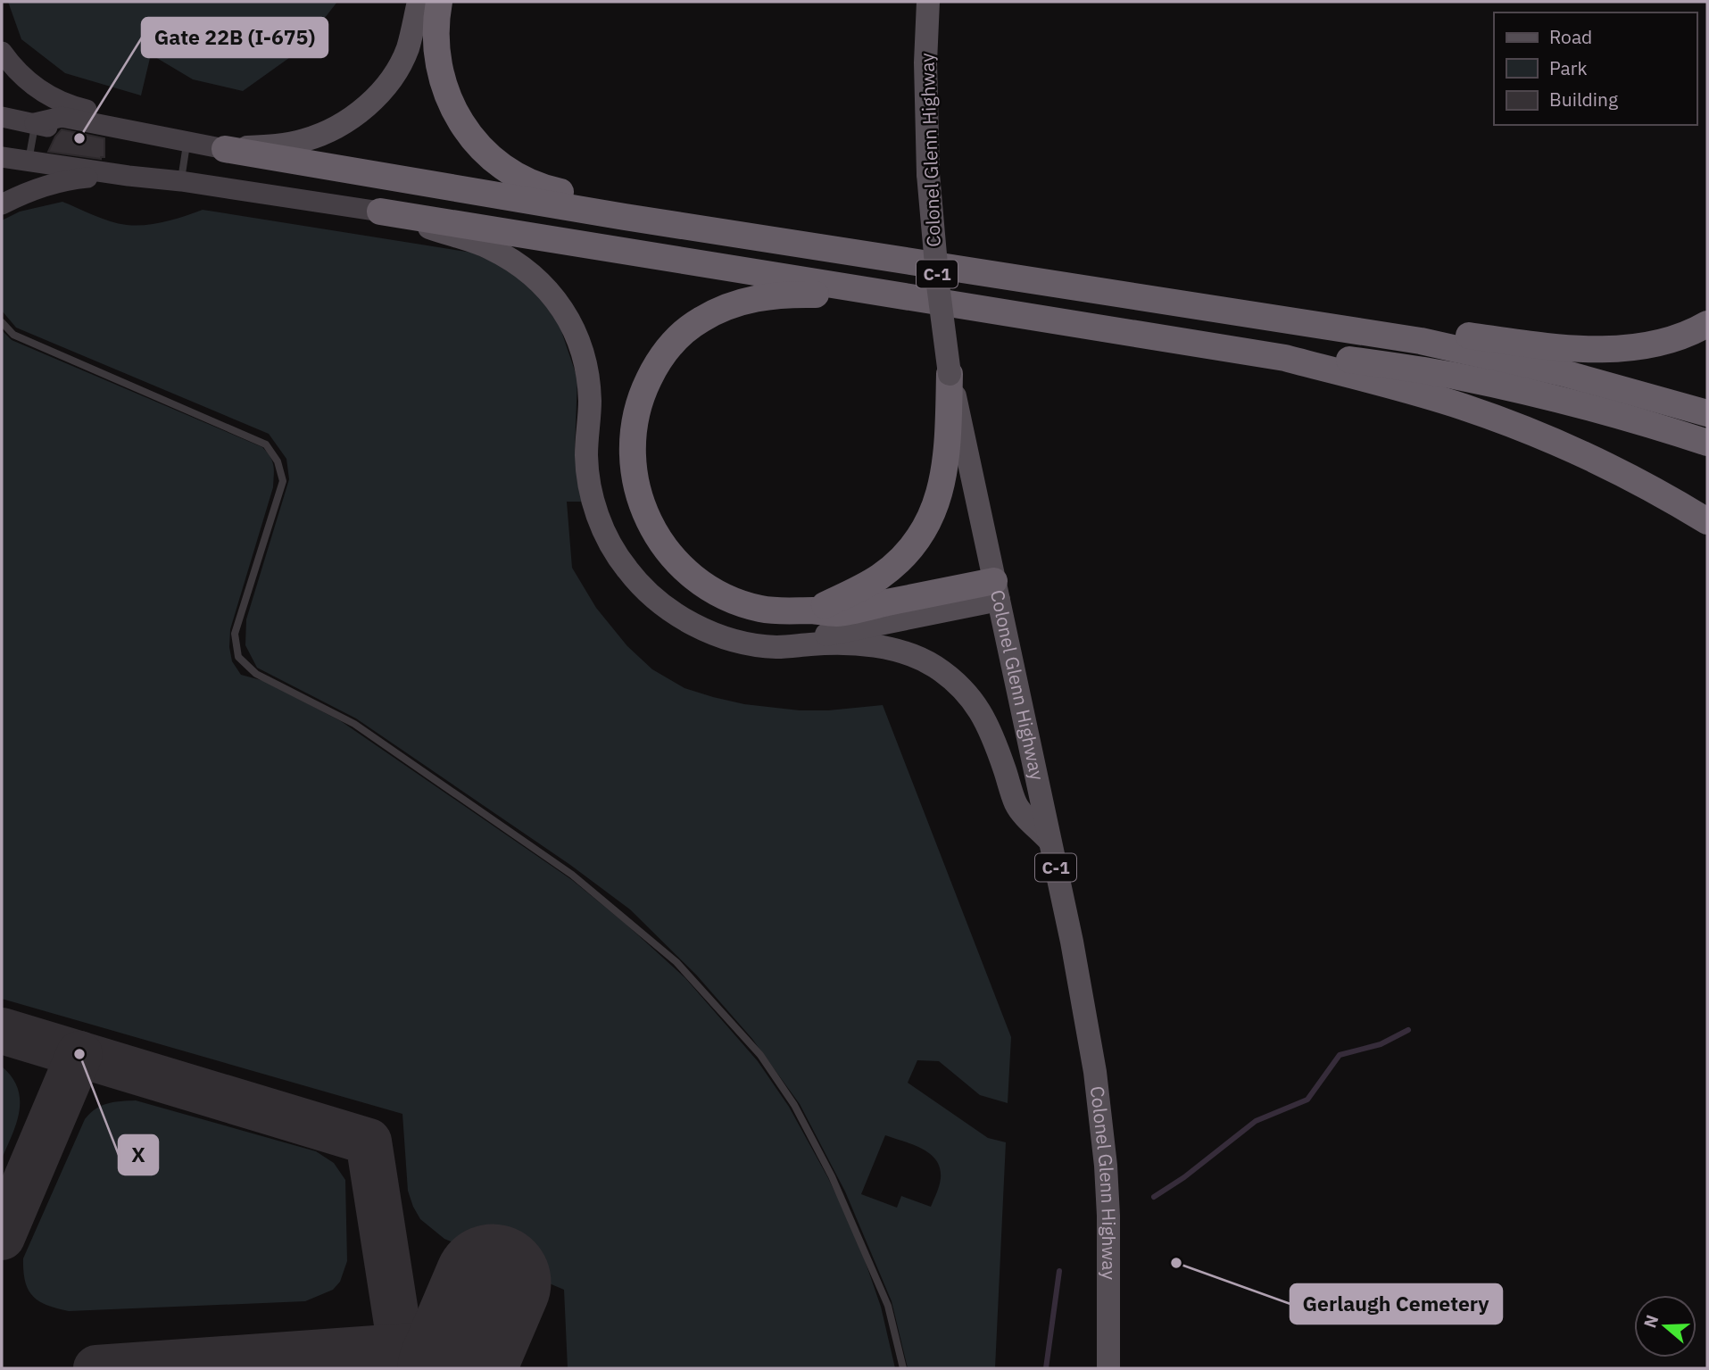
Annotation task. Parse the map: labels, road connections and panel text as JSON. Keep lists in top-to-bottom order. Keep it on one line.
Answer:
{"streets":{"main road":["Colonel Glenn Highway","C-1"]},"places":["Gate 22B (I-675)","X","Gerlaugh Cemetery"],"legend":["Road","Park","Building"],"north":"left"}
